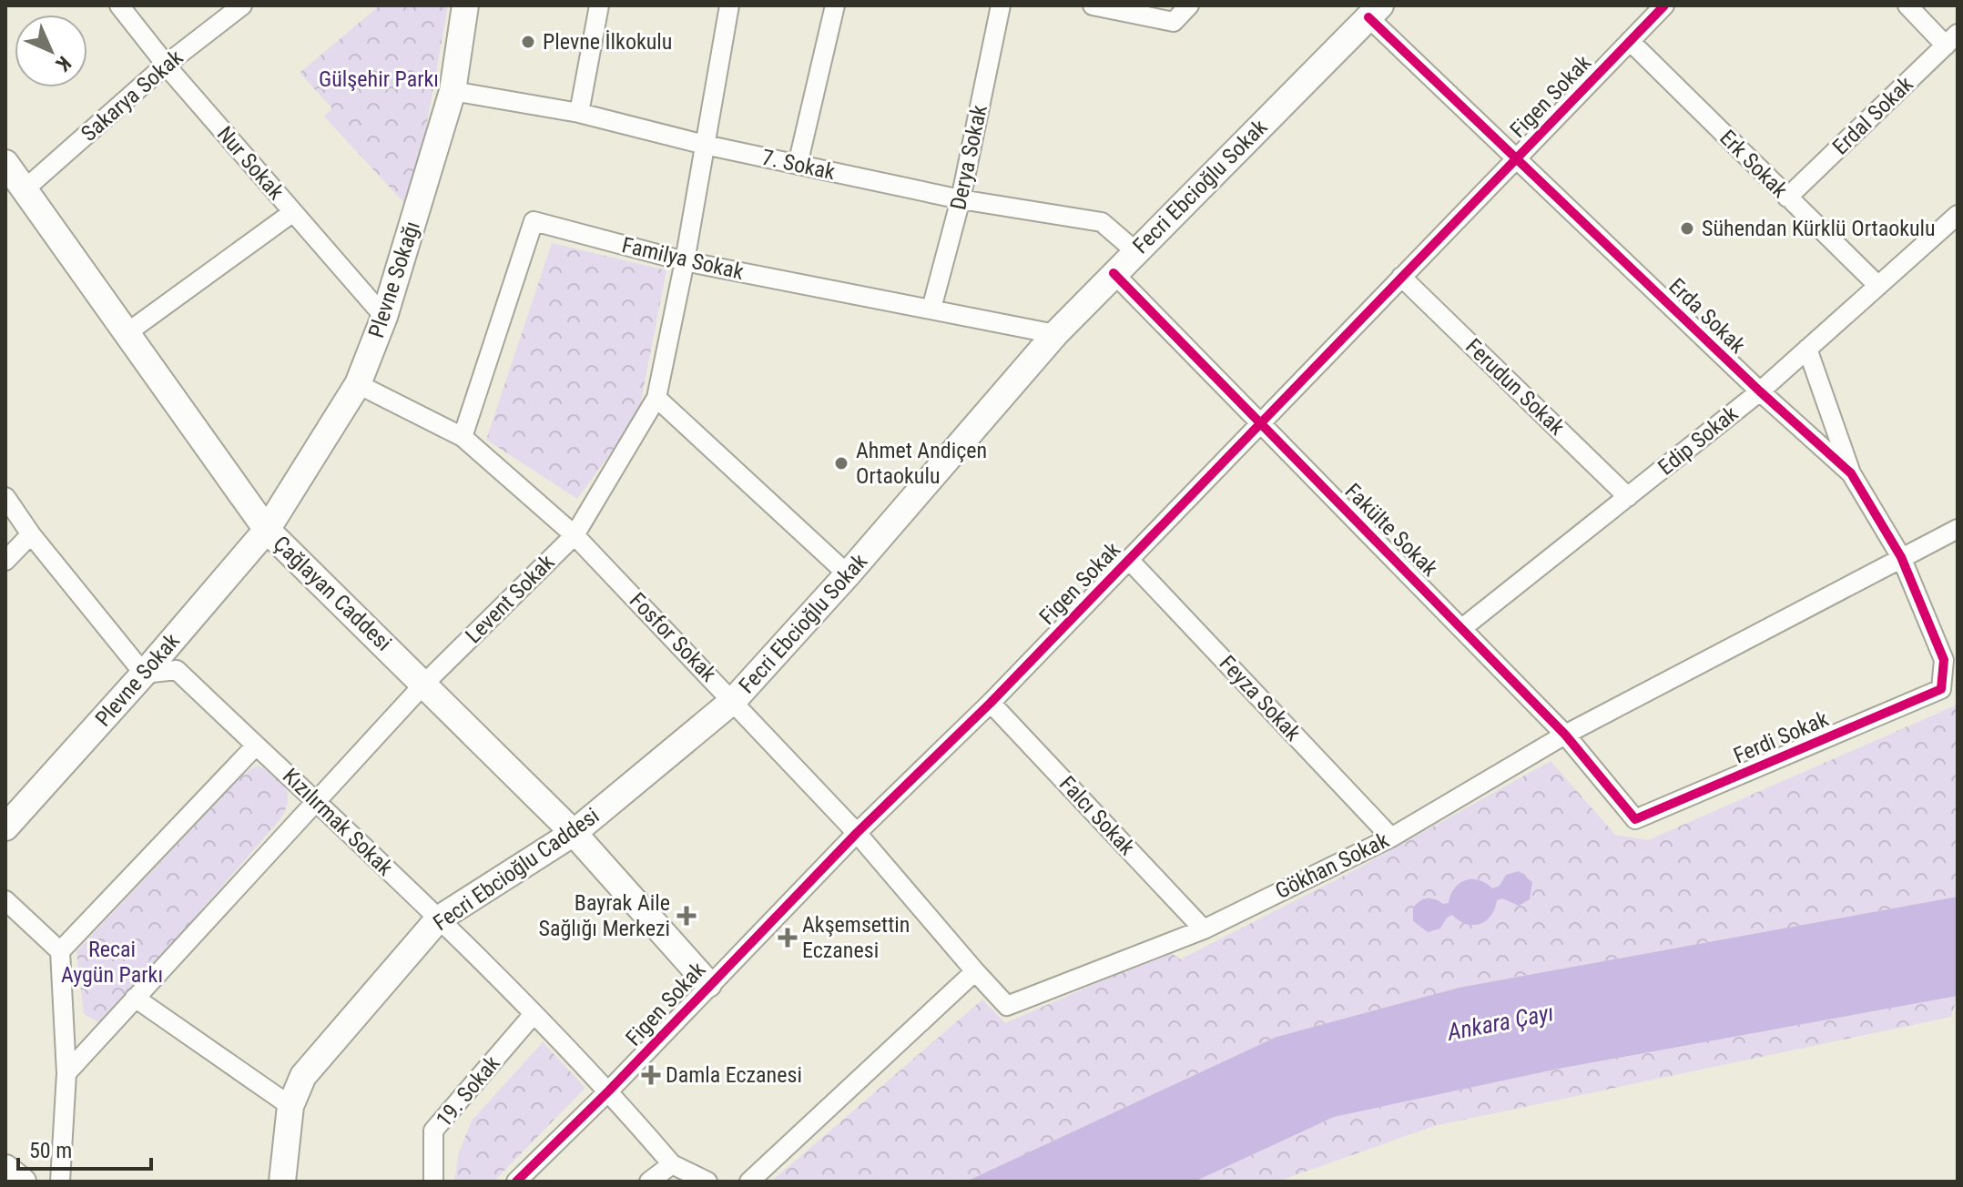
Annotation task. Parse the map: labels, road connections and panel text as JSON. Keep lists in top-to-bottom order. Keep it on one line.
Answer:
{"streets":{"street":["Sakarya Sokak","Figen Sokak","Erdal Sokak","Derya Sokak","Nur Sokak","Erk Sokak","7. Sokak","Fecri Ebcioğlu Sokak","Familya Sokak","Plevne Sokağı","Erda Sokak","Ferudun Sokak","Edip Sokak","Fakülte Sokak","Çağlayan Caddesi","Levent Sokak","Fosfor Sokak","Plevne Sokak","Feyza Sokak","Ferdi Sokak","Falcı Sokak","Kızılırmak Sokak","Gökhan Sokak","Fecri Ebcioğlu Caddesi","19. Sokak"]},"crossings":[["Sakarya Sokak","Nur Sokak"],["Sakarya Sokak","Çağlayan Caddesi"],["Figen Sokak","Erk Sokak"],["Figen Sokak","Erda Sokak"],["Figen Sokak","Ferudun Sokak"],["Figen Sokak","Fakülte Sokak"],["Figen Sokak","Çağlayan Caddesi"],["Figen Sokak","Fosfor Sokak"],["Figen Sokak","Feyza Sokak"],["Figen Sokak","Falcı Sokak"],["Figen Sokak","Kızılırmak Sokak"],["Erdal Sokak","Erk Sokak"],["Derya Sokak","7. Sokak"],["Derya Sokak","Familya Sokak"],["Nur Sokak","Plevne Sokağı"],["Erk Sokak","Edip Sokak"],["7. Sokak","Fecri Ebcioğlu Sokak"],["7. Sokak","Plevne Sokağı"],["7. Sokak","Levent Sokak"],["Fecri Ebcioğlu Sokak","Familya Sokak"],["Fecri Ebcioğlu Sokak","Erda Sokak"],["Fecri Ebcioğlu Sokak","Fakülte Sokak"],["Fecri Ebcioğlu Sokak","Fosfor Sokak"],["Fecri Ebcioğlu Sokak","Fecri Ebcioğlu Caddesi"],["Familya Sokak","Levent Sokak"],["Familya Sokak","Fosfor Sokak"],["Plevne Sokağı","Çağlayan Caddesi"],["Plevne Sokağı","Fosfor Sokak"],["Plevne Sokağı","Plevne Sokak"],["Erda Sokak","Edip Sokak"],["Erda Sokak","Ferdi Sokak"],["Erda Sokak","Gökhan Sokak"],["Ferudun Sokak","Edip Sokak"],["Edip Sokak","Fakülte Sokak"],["Fakülte Sokak","Ferdi Sokak"],["Fakülte Sokak","Gökhan Sokak"],["Çağlayan Caddesi","Levent Sokak"],["Çağlayan Caddesi","Plevne Sokak"],["Çağlayan Caddesi","Fecri Ebcioğlu Caddesi"],["Levent Sokak","Fosfor Sokak"],["Levent Sokak","Kızılırmak Sokak"],["Fosfor Sokak","Gökhan Sokak"],["Fosfor Sokak","Fecri Ebcioğlu Caddesi"],["Plevne Sokak","Kızılırmak Sokak"],["Feyza Sokak","Gökhan Sokak"],["Falcı Sokak","Gökhan Sokak"],["Kızılırmak Sokak","Fecri Ebcioğlu Caddesi"],["Kızılırmak Sokak","19. Sokak"]],"water":["Ankara Çayı"],"parks":["Gülşehir Parkı","Recai Aygün Parkı"],"places":{"other":["Plevne İlkokulu","Sühendan Kürklü Ortaokulu","Ahmet Andiçen Ortaokulu"],"health":["Bayrak Aile Sağlığı Merkezi","Akşemsettin Eczanesi","Damla Eczanesi"]},"scale_bar":"50 m","north":"bottom right"}
